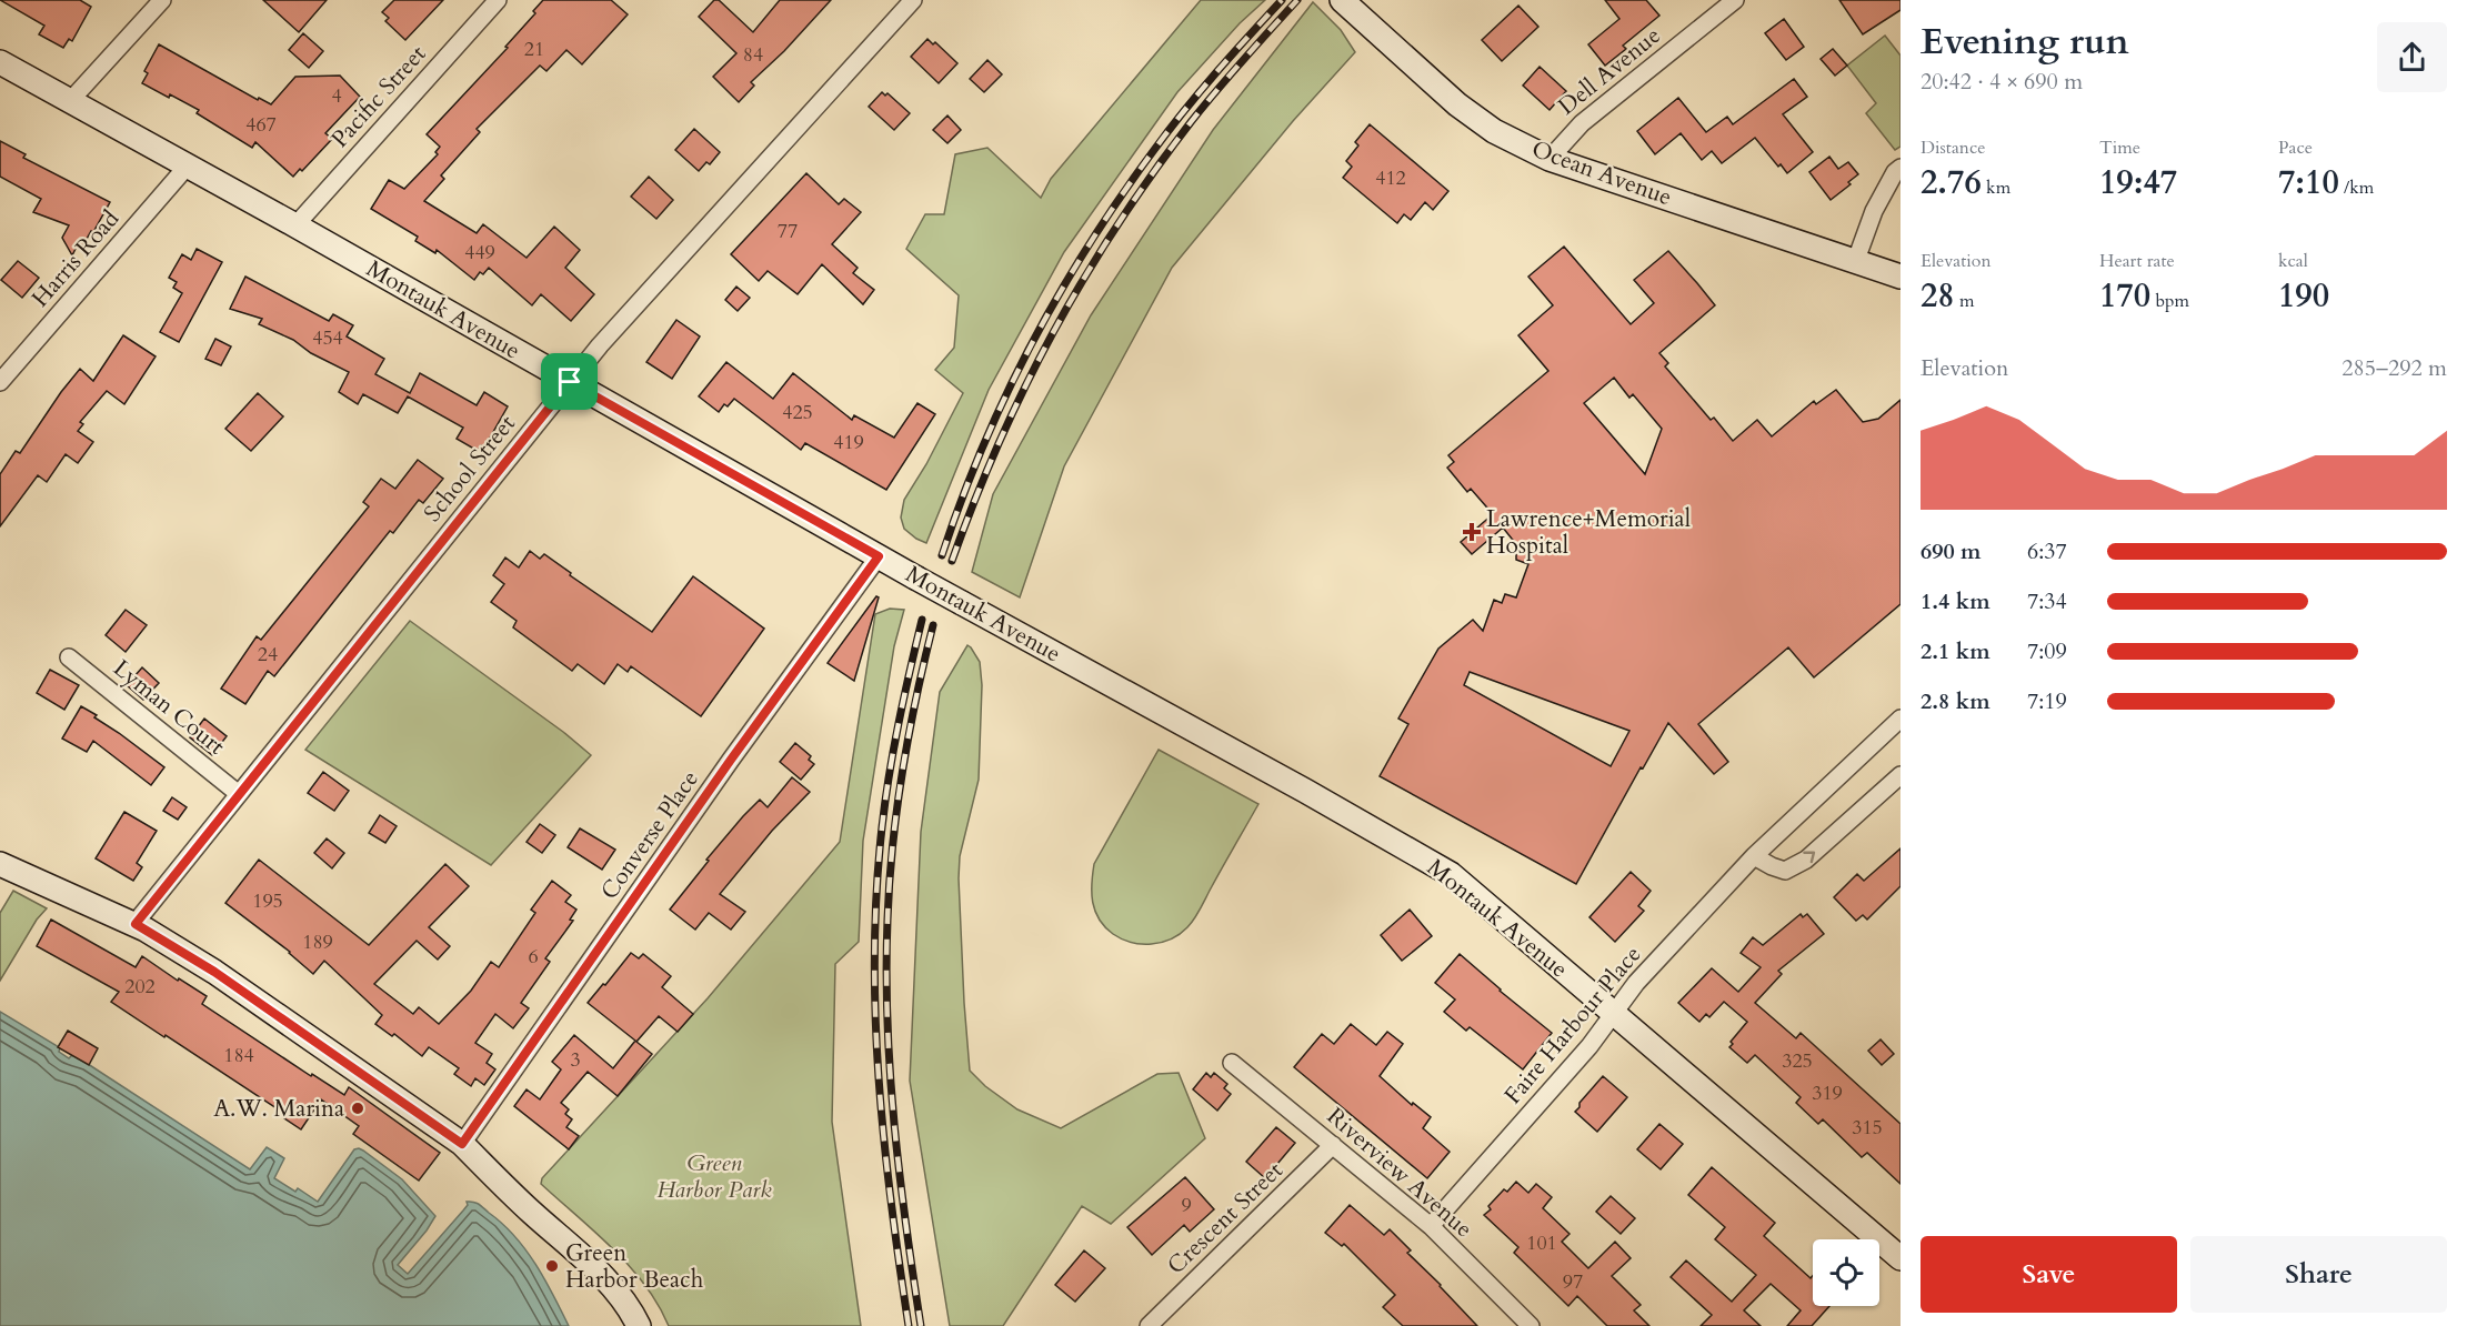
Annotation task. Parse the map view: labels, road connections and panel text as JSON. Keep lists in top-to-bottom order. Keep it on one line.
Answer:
{"streets":{"street":["Dell Avenue","Pacific Street","Ocean Avenue","Harris Road","Montauk Avenue","School Street","Lyman Court","Converse Place","Faire Harbour Place","Riverview Avenue","Crescent Street"]},"crossings":[["Dell Avenue","Ocean Avenue"],["Pacific Street","Montauk Avenue"],["Harris Road","Montauk Avenue"],["Montauk Avenue","School Street"],["Montauk Avenue","Converse Place"],["Montauk Avenue","Faire Harbour Place"],["School Street","Lyman Court"],["Faire Harbour Place","Riverview Avenue"],["Riverview Avenue","Crescent Street"]],"parks":["Green Harbor Park"],"places":{"health":["Lawrence+Memorial Hospital"],"other":["A.W. Marina","Green Harbor Beach"]},"house_numbers":["21","84","4","467","412","77","449","454","425","419","24","195","189","6","202","184","3","325","319","315","9","101","97"],"page":{"heading":["Evening run","20:42 · 4 × 690 m"],"stats":[["Distance","2.76 km"],["Time","19:47"],["Pace","7:10 /km"],["Elevation","28 m"],["Heart rate","170 bpm"],["kcal","190"]],"chart":["Elevation","285–292 m"],"list":[{"name":"690 m","note":"6:37"},{"name":"1.4 km","note":"7:34"},{"name":"2.1 km","note":"7:09"},{"name":"2.8 km","note":"7:19"}],"buttons":["Save","Share"]}}
